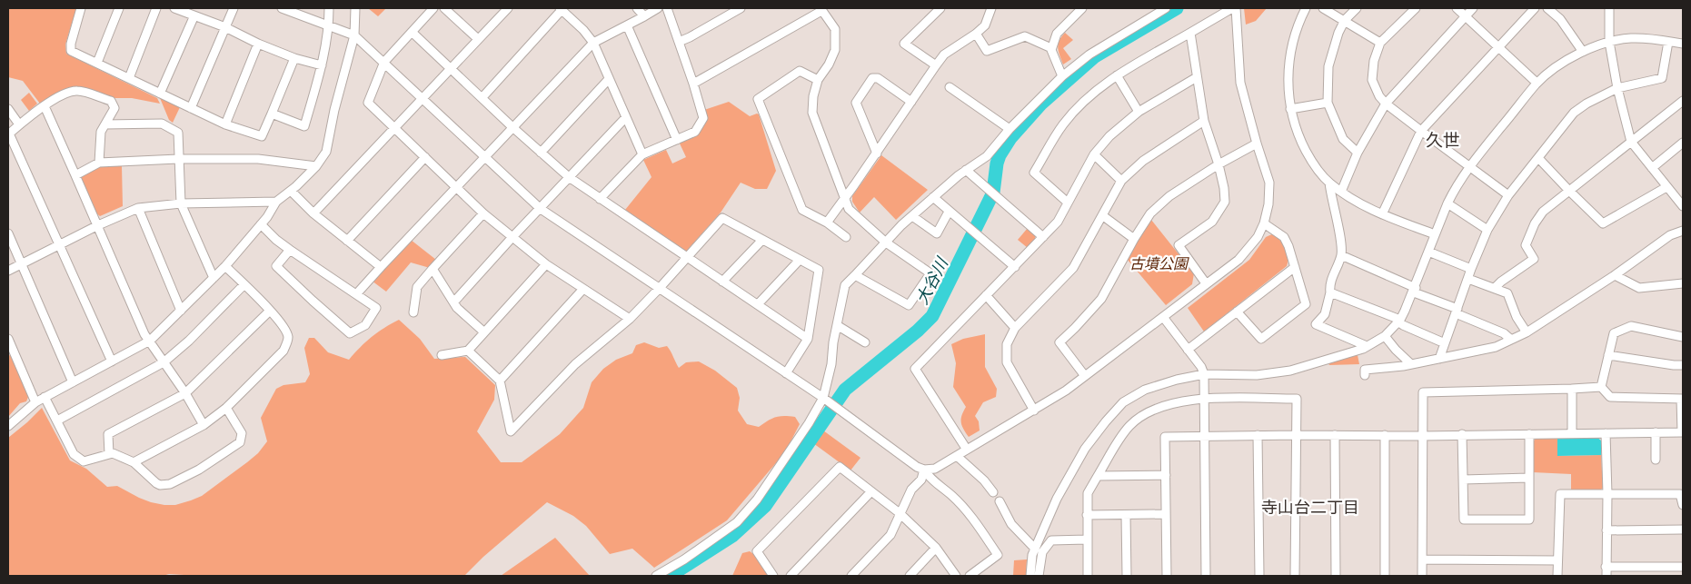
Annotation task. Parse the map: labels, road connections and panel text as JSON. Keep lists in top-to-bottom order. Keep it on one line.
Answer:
{"districts":["久世","寺山台二丁目"],"water":["大谷川"],"parks":["古墳公園"]}
